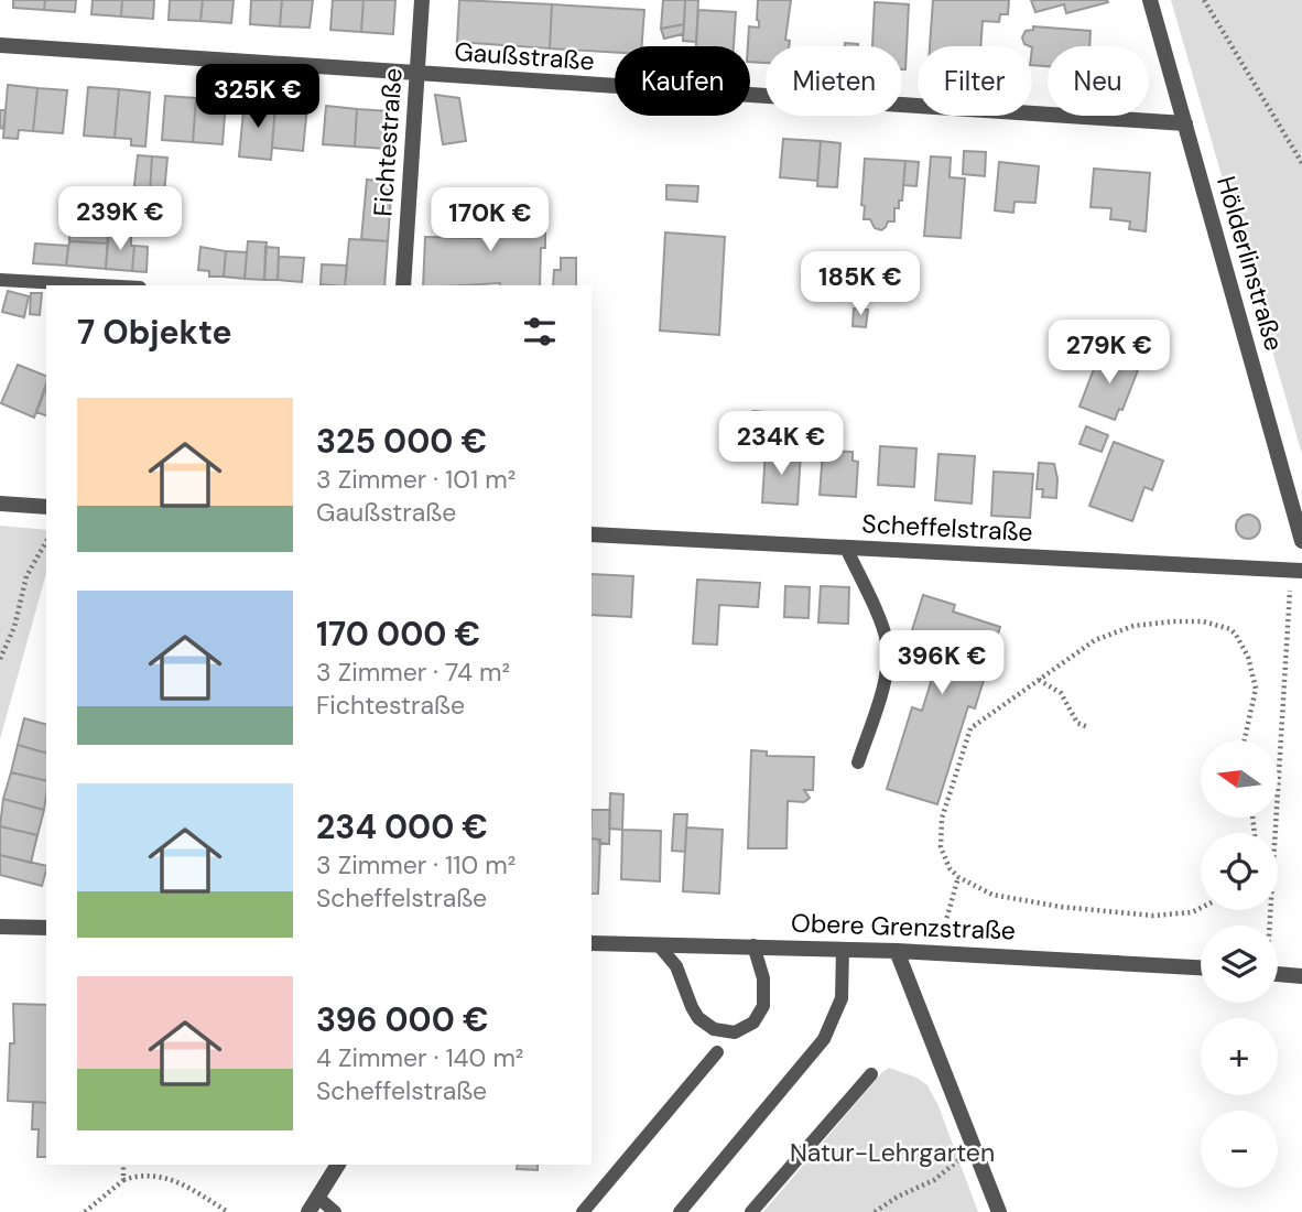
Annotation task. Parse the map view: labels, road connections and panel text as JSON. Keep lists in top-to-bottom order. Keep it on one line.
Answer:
{"streets":{"street":["Gaußstraße","Fichtestraße","Hölderlinstraße","Scheffelstraße","Obere Grenzstraße"]},"crossings":[["Gaußstraße","Fichtestraße"],["Gaußstraße","Hölderlinstraße"]],"parks":["Natur-Lehrgarten"],"north":"left","page":{"chip":["Kaufen","Mieten","Filter","Neu"],"price":["325K €","239K €","170K €","185K €","279K €","234K €","396K €"],"heading":"7 Objekte","list":[{"name":"325 000 €","note":"3 Zimmer · 101 m² · Gaußstraße"},{"name":"170 000 €","note":"3 Zimmer · 74 m² · Fichtestraße"},{"name":"234 000 €","note":"3 Zimmer · 110 m² · Scheffelstraße"},{"name":"396 000 €","note":"4 Zimmer · 140 m² · Scheffelstraße"}],"map_buttons":["+","−"]}}
